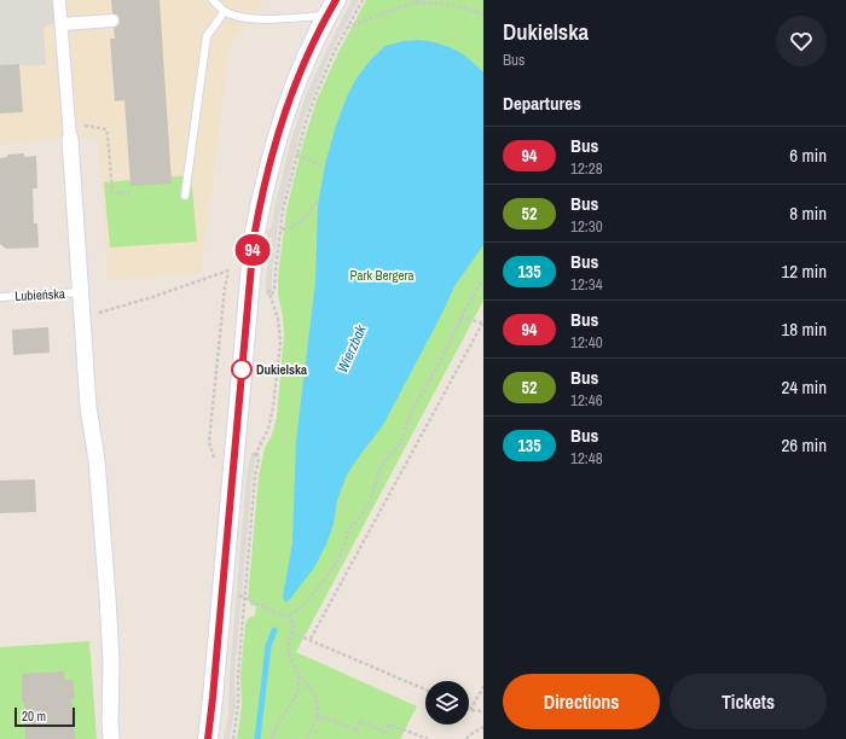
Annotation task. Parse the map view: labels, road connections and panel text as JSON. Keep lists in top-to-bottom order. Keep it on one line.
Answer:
{"streets":{"lane":["Lubieńska"]},"water":["Wierzbak"],"parks":["Park Bergera"],"places":["Dukielska"],"lines":["bus line 94"],"scale_bar":"20 m","page":{"on_map":"94","heading":[["Dukielska","Bus"],"Departures"],"list":[{"mark":"94","name":"Bus","note":"12:28","value":"6 min"},{"mark":"52","name":"Bus","note":"12:30","value":"8 min"},{"mark":"135","name":"Bus","note":"12:34","value":"12 min"},{"mark":"94","name":"Bus","note":"12:40","value":"18 min"},{"mark":"52","name":"Bus","note":"12:46","value":"24 min"},{"mark":"135","name":"Bus","note":"12:48","value":"26 min"}],"buttons":["Directions","Tickets"],"scale":"20 m"}}
